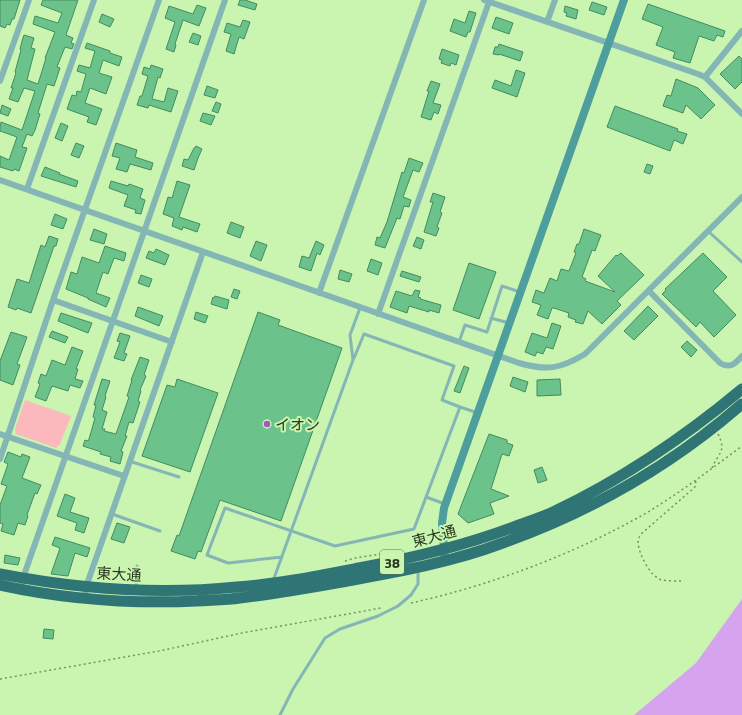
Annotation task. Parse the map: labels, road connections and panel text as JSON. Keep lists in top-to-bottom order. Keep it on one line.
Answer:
{"streets":{"highway":["東大通","38"]},"places":["イオン"]}
